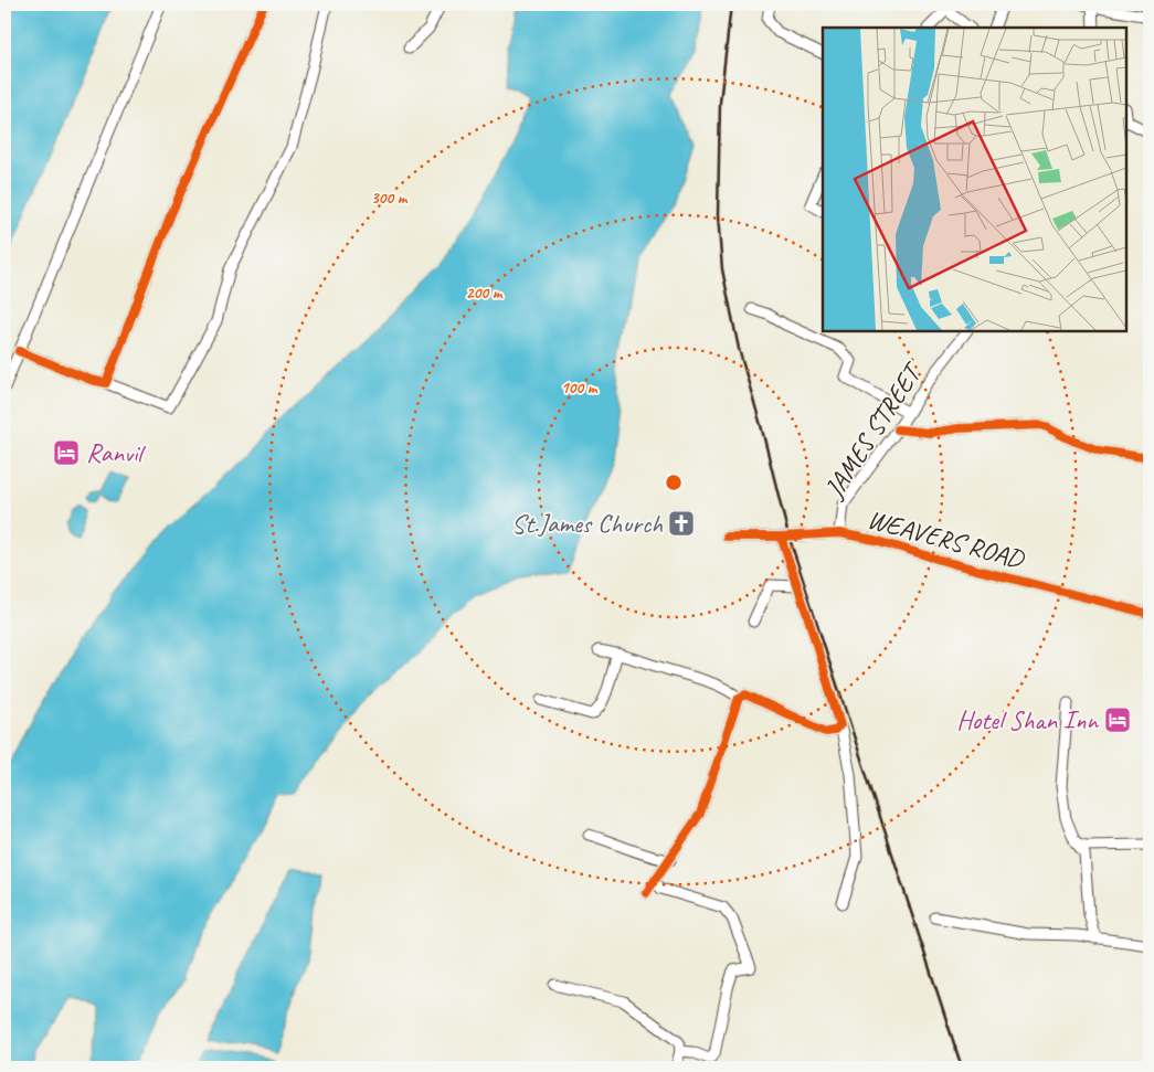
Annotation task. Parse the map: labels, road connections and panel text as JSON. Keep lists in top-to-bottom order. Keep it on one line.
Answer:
{"streets":{"street":["JAMES STREET","WEAVERS ROAD"]},"crossings":[["JAMES STREET","WEAVERS ROAD"]],"places":{"hotel":["Ranvil","Hotel Shan Inn"],"church":["St.James Church"]},"rings":["300 m","200 m","100 m"]}
